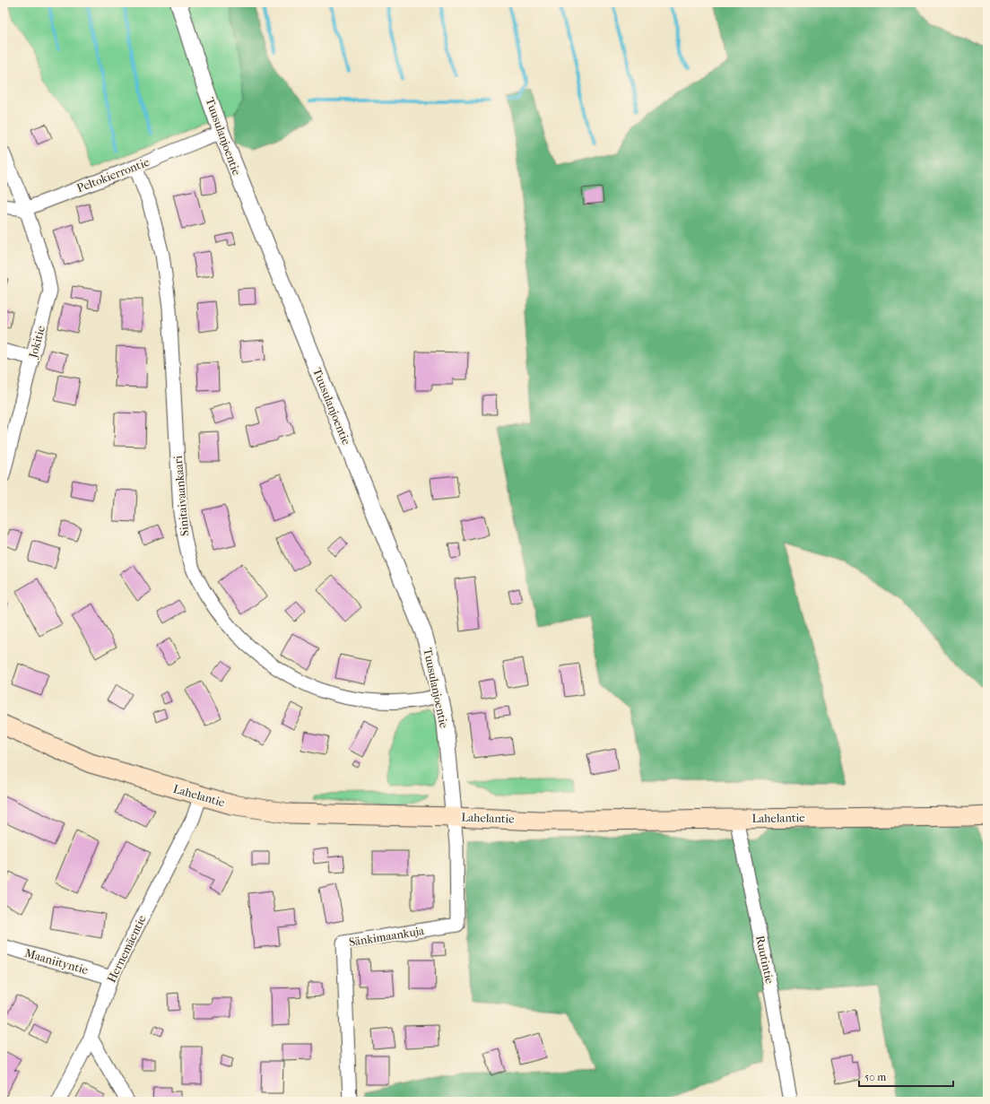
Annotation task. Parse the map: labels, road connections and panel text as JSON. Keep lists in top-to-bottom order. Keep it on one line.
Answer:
{"streets":{"main road":["Lahelantie"],"street":["Tuusulanjoentie","Peltokierrontie","Jokitie","Sinitaivaankaari","Sänkimaankuja","Hernemäentie","Ruutintie","Maaniityntie"]},"crossings":[["Tuusulanjoentie","Peltokierrontie"],["Tuusulanjoentie","Sinitaivaankaari"],["Tuusulanjoentie","Lahelantie"],["Tuusulanjoentie","Sänkimaankuja"],["Peltokierrontie","Jokitie"],["Peltokierrontie","Sinitaivaankaari"],["Lahelantie","Sänkimaankuja"],["Lahelantie","Hernemäentie"],["Lahelantie","Ruutintie"],["Hernemäentie","Maaniityntie"]],"scale_bar":"50 m"}
